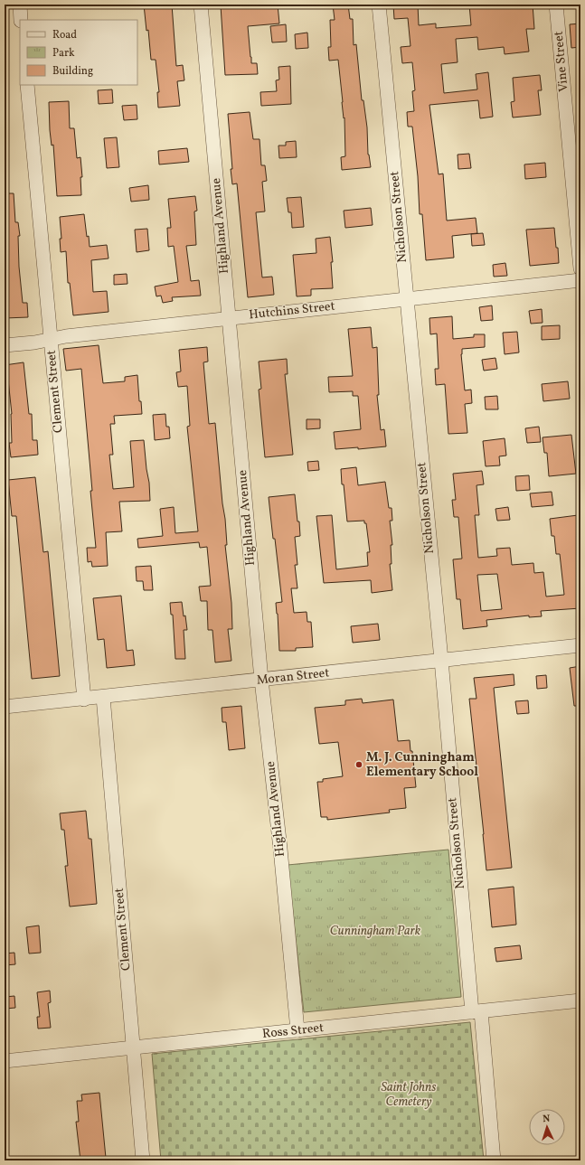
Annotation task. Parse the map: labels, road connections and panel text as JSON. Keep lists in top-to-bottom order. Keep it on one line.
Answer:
{"streets":{"street":["Vine Street","Nicholson Street","Highland Avenue","Hutchins Street","Clement Street","Moran Street","Ross Street"]},"crossings":[["Nicholson Street","Hutchins Street"],["Nicholson Street","Moran Street"],["Nicholson Street","Ross Street"],["Highland Avenue","Hutchins Street"],["Highland Avenue","Moran Street"],["Highland Avenue","Ross Street"],["Hutchins Street","Clement Street"],["Clement Street","Moran Street"],["Clement Street","Ross Street"]],"parks":["Cunningham Park","Saint Johns Cemetery"],"places":["M. J. Cunningham Elementary School"],"legend":["Road","Park","Building"],"north":"top"}
